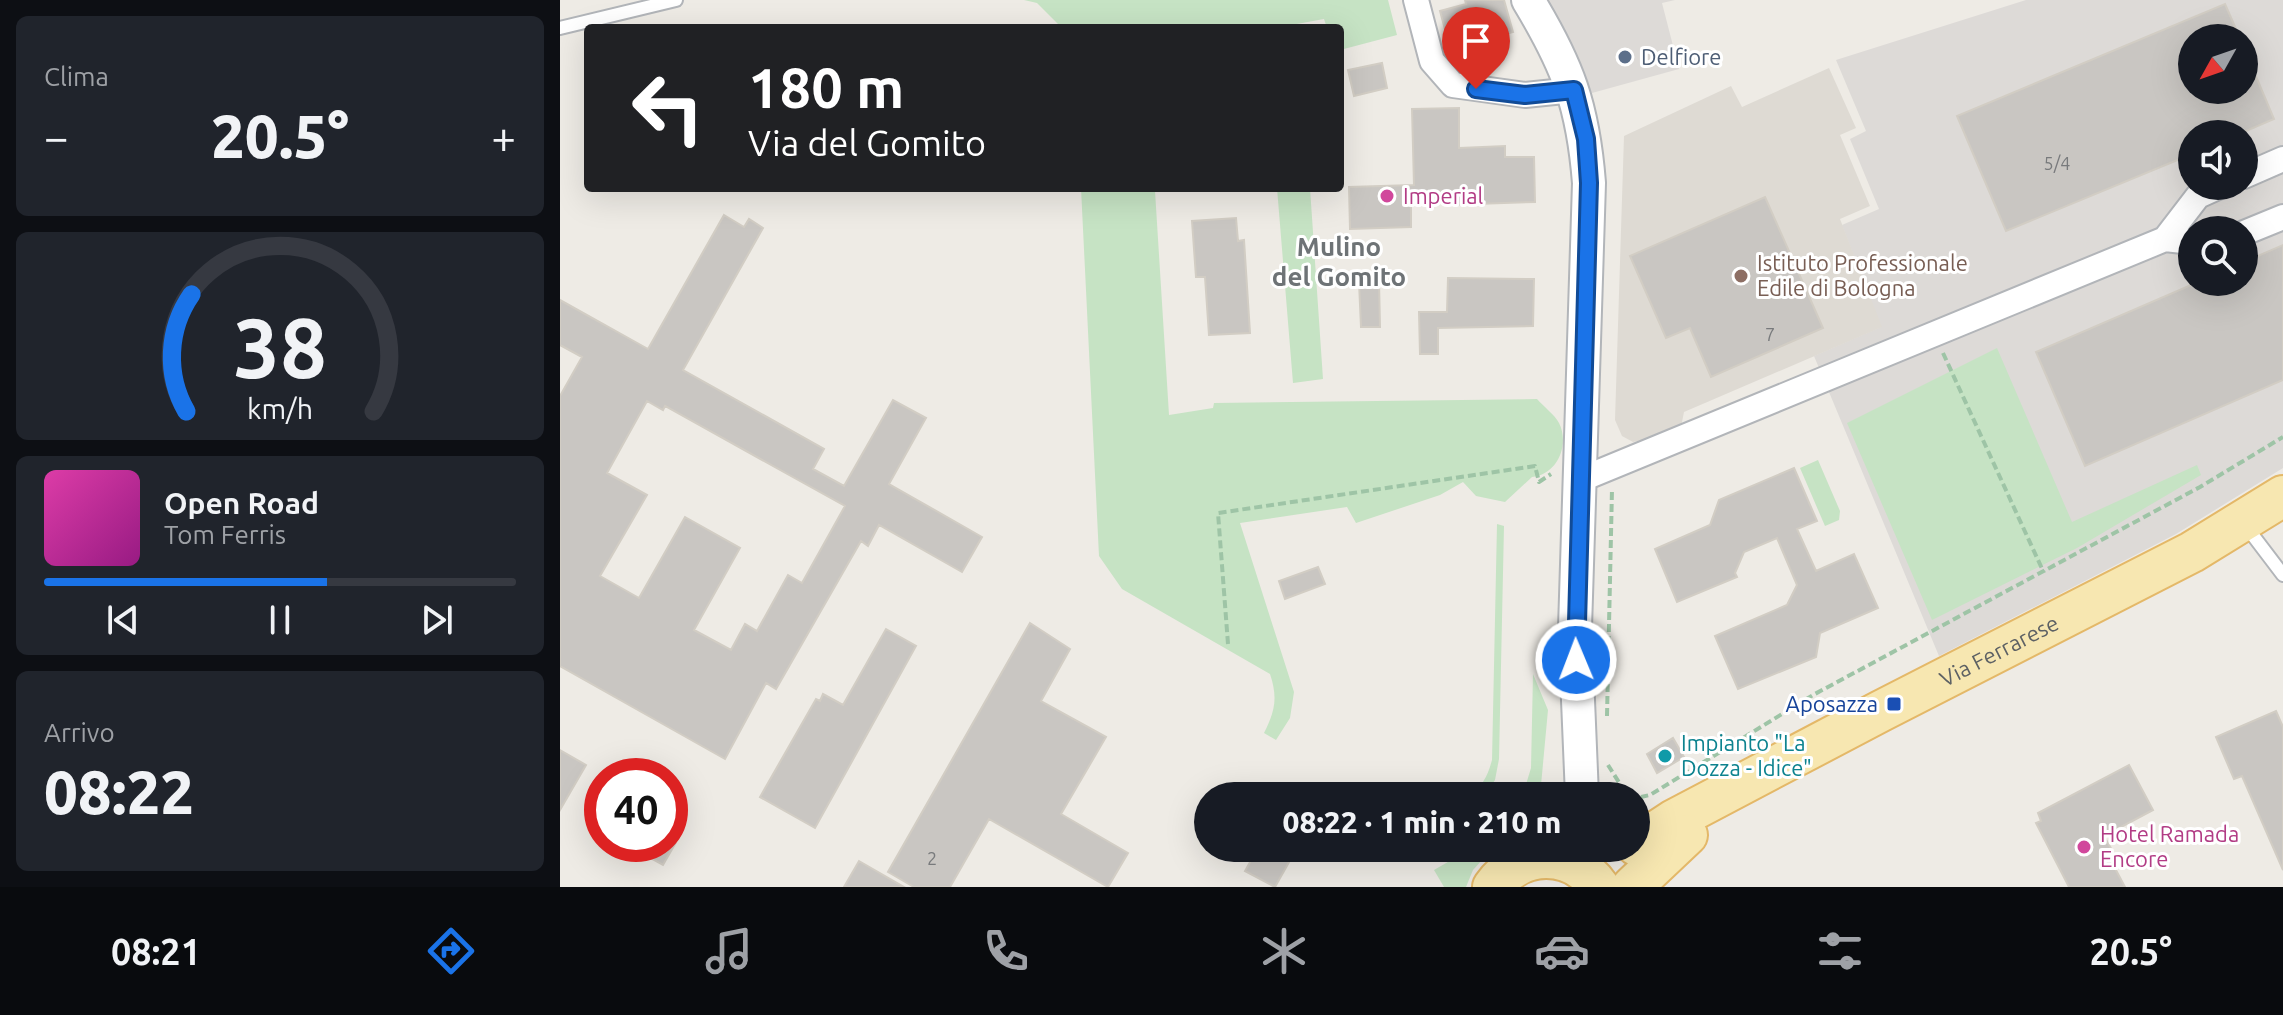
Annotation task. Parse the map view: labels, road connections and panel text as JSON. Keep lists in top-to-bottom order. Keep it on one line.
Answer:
{"streets":{"main road":["Via Ferrarese"]},"districts":["Mulino del Gomito"],"places":{"other":["Delfiore","Imperial","Istituto Professionale Edile di Bologna","Impianto \"La Dozza - Idice\"","Hotel Ramada Encore"],"transit":["Aposazza"]},"house_numbers":["5/4","7","2"],"north":"bottom left","page":{"tile":["Clima",["Arrivo","08:22"]],"turn":["180 m","Via del Gomito"],"heat":["−","20.5°","+"],"song":["Open Road","Tom Ferris"],"limit":"40","trip":"08:22 · 1 min · 210 m","tabs":["08:21","20.5°"],"gauge":["38","km/h"]}}
